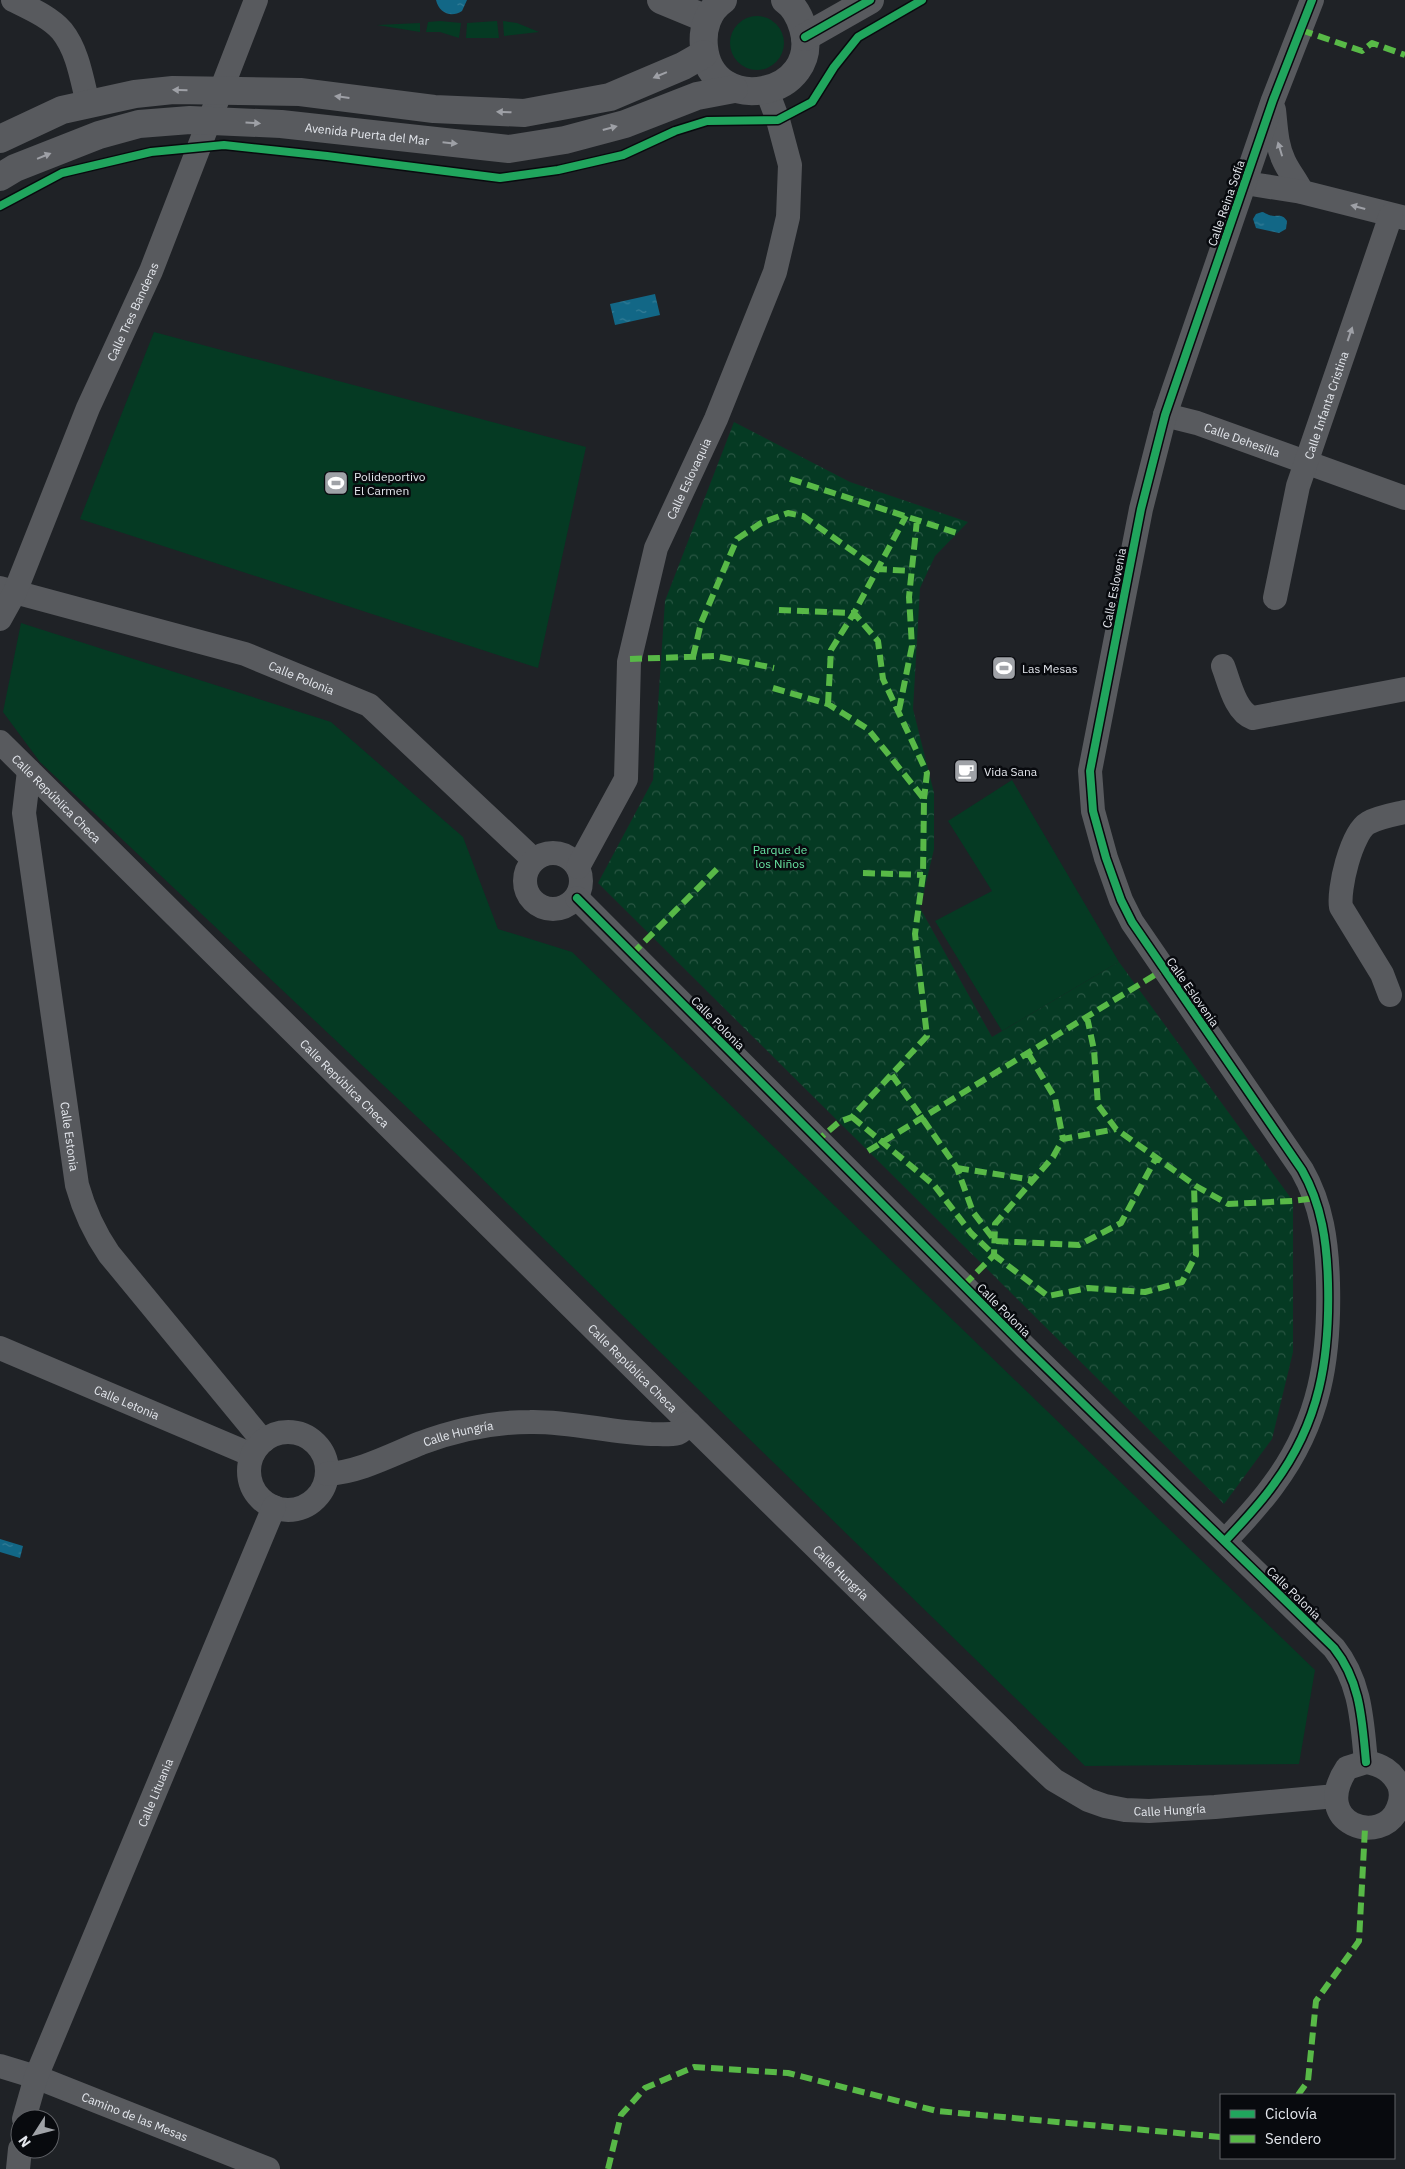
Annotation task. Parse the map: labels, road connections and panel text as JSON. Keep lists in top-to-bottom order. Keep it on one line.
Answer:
{"streets":{"main road":["Avenida Puerta del Mar"],"street":["Calle Reina Sofía","Calle Tres Banderas","Calle Infanta Cristina","Calle Dehesilla","Calle Eslovaquia","Calle Eslovenia","Calle Polonia","Calle República Checa","Calle Estonia","Calle Letonia","Calle Hungría","Calle Lituania","Camino de las Mesas"]},"crossings":[["Avenida Puerta del Mar","Calle Eslovaquia"],["Calle Reina Sofía","Calle Dehesilla"],["Calle Reina Sofía","Calle Eslovenia"],["Calle Tres Banderas","Calle Polonia"],["Calle Infanta Cristina","Calle Dehesilla"],["Calle Dehesilla","Calle Eslovenia"],["Calle Eslovaquia","Calle Polonia"],["Calle Eslovenia","Calle Polonia"],["Calle Polonia","Calle Hungría"],["Calle República Checa","Calle Estonia"],["Calle República Checa","Calle Hungría"],["Calle Estonia","Calle Letonia"],["Calle Estonia","Calle Hungría"],["Calle Estonia","Calle Lituania"],["Calle Letonia","Calle Hungría"],["Calle Letonia","Calle Lituania"],["Calle Hungría","Calle Lituania"],["Calle Lituania","Camino de las Mesas"]],"one_way":["Calle Infanta Cristina"],"parks":["Parque de los Niños"],"places":{"sports":["Polideportivo El Carmen","Las Mesas"],"cafe":["Vida Sana"]},"legend":["Ciclovía","Sendero"],"north":"bottom left"}
